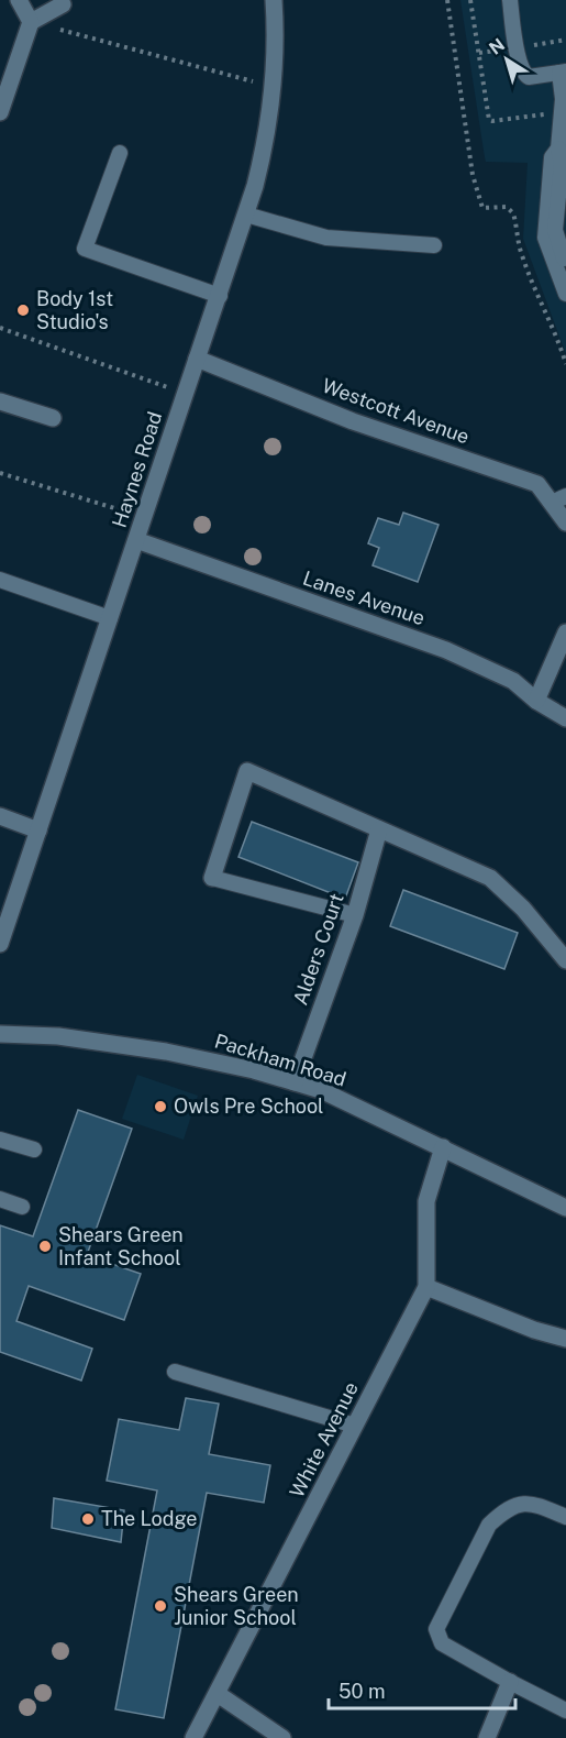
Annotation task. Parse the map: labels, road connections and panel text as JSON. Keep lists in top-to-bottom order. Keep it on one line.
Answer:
{"streets":{"street":["Westcott Avenue","Haynes Road","Lanes Avenue","Alders Court","Packham Road","White Avenue"]},"crossings":[["Westcott Avenue","Haynes Road"],["Haynes Road","Lanes Avenue"],["Alders Court","Packham Road"],["Packham Road","White Avenue"]],"places":["Body 1st Studio's","Owls Pre School","Shears Green Infant School","The Lodge","Shears Green Junior School"],"scale_bar":"50 m","north":"top left"}
